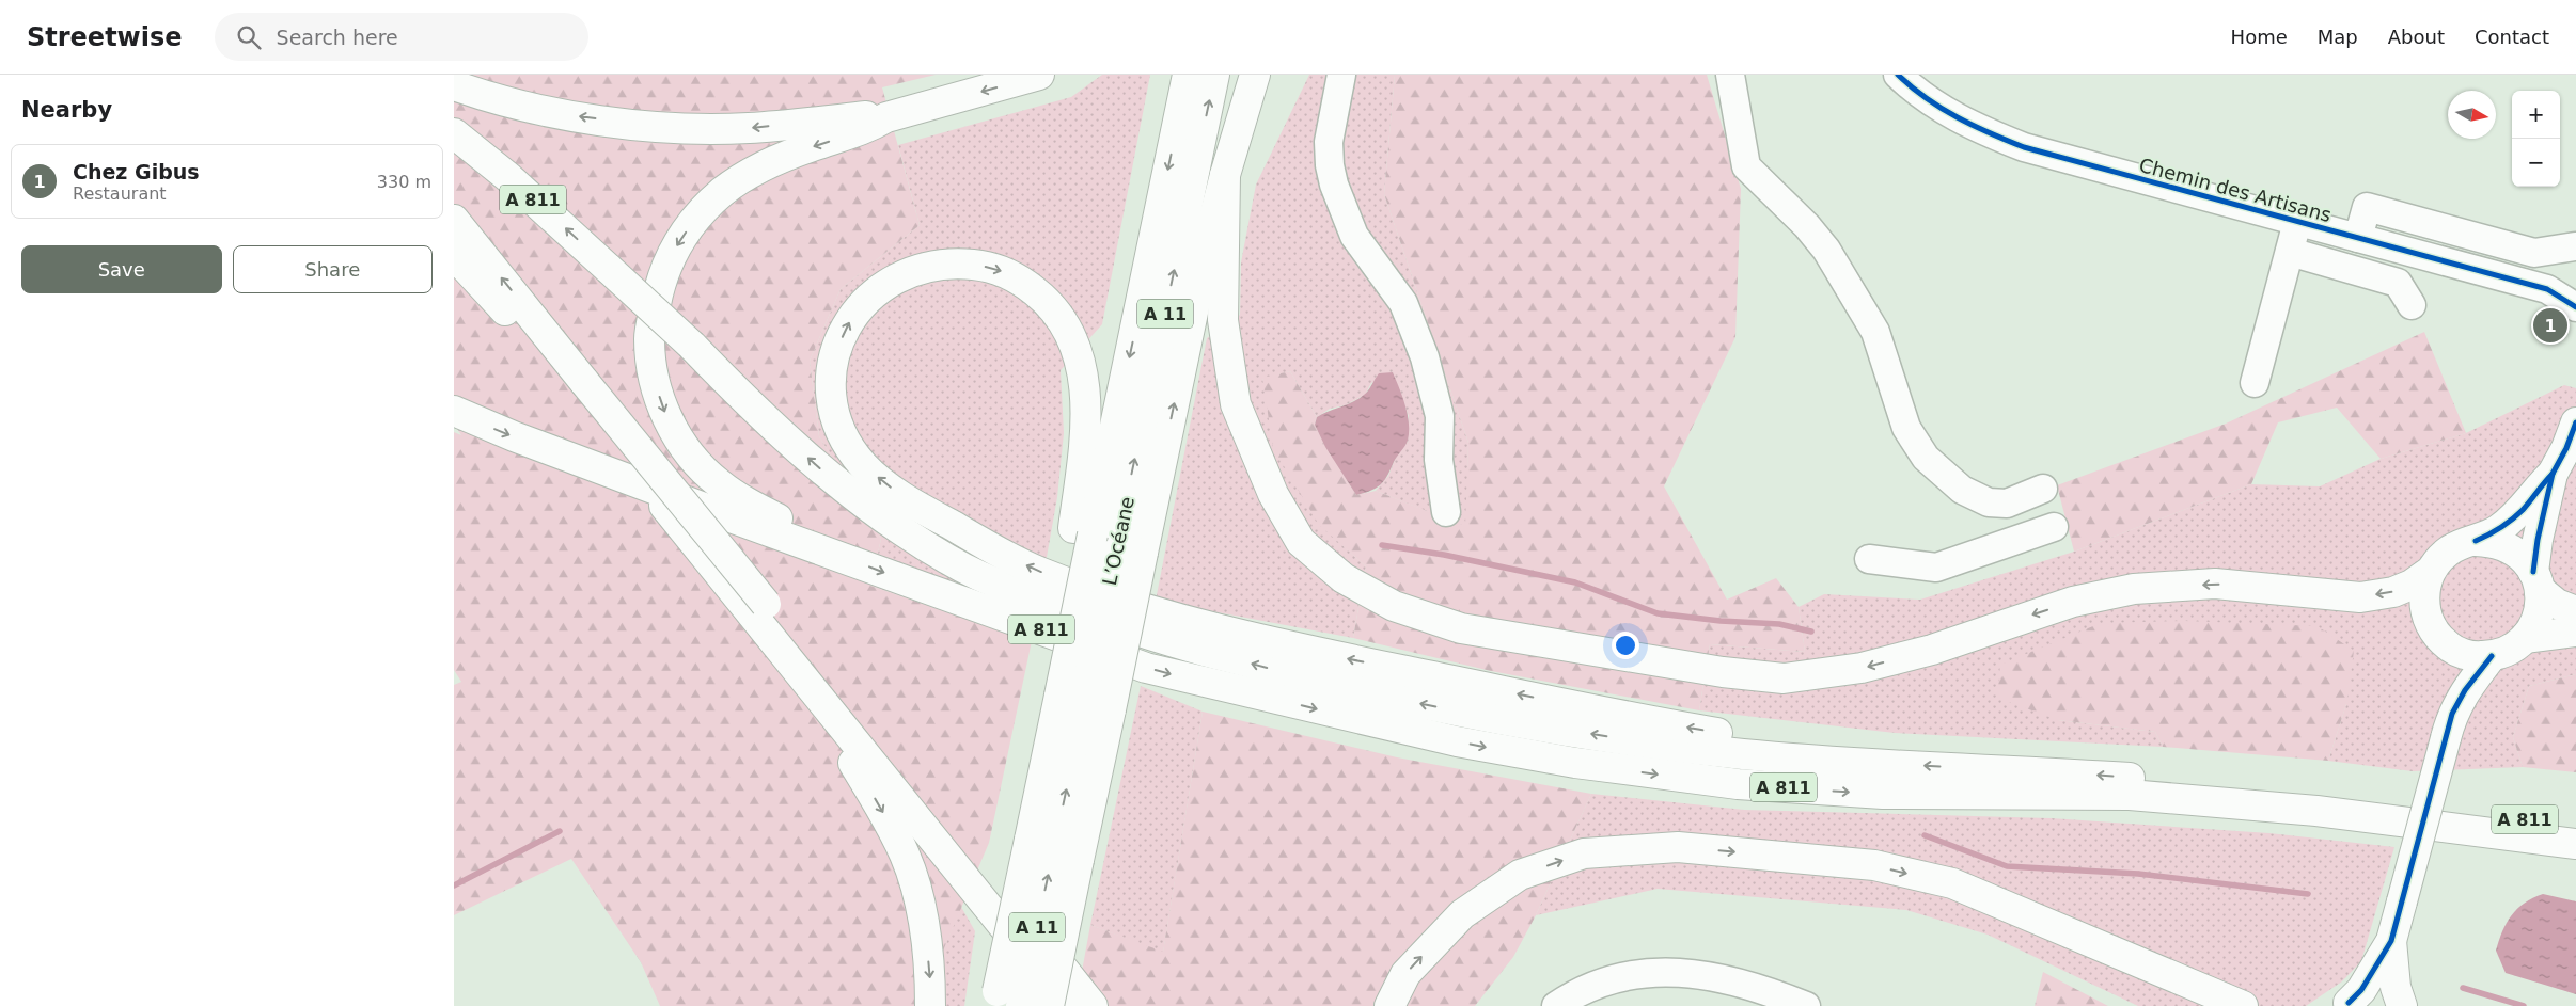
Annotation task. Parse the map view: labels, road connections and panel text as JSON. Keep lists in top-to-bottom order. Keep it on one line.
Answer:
{"streets":{"main road":["A 811","A 11","L’Océane"],"street":["Chemin des Artisans"]},"north":"right","page":{"header":"Streetwise","search":"Search here","nav":["Home","Map","About","Contact"],"heading":"Nearby","map_buttons":["+","−"],"list":[{"mark":"1","name":"Chez Gibus","note":"Restaurant","value":"330 m"}],"buttons":["Save","Share"],"pins":"1"}}
